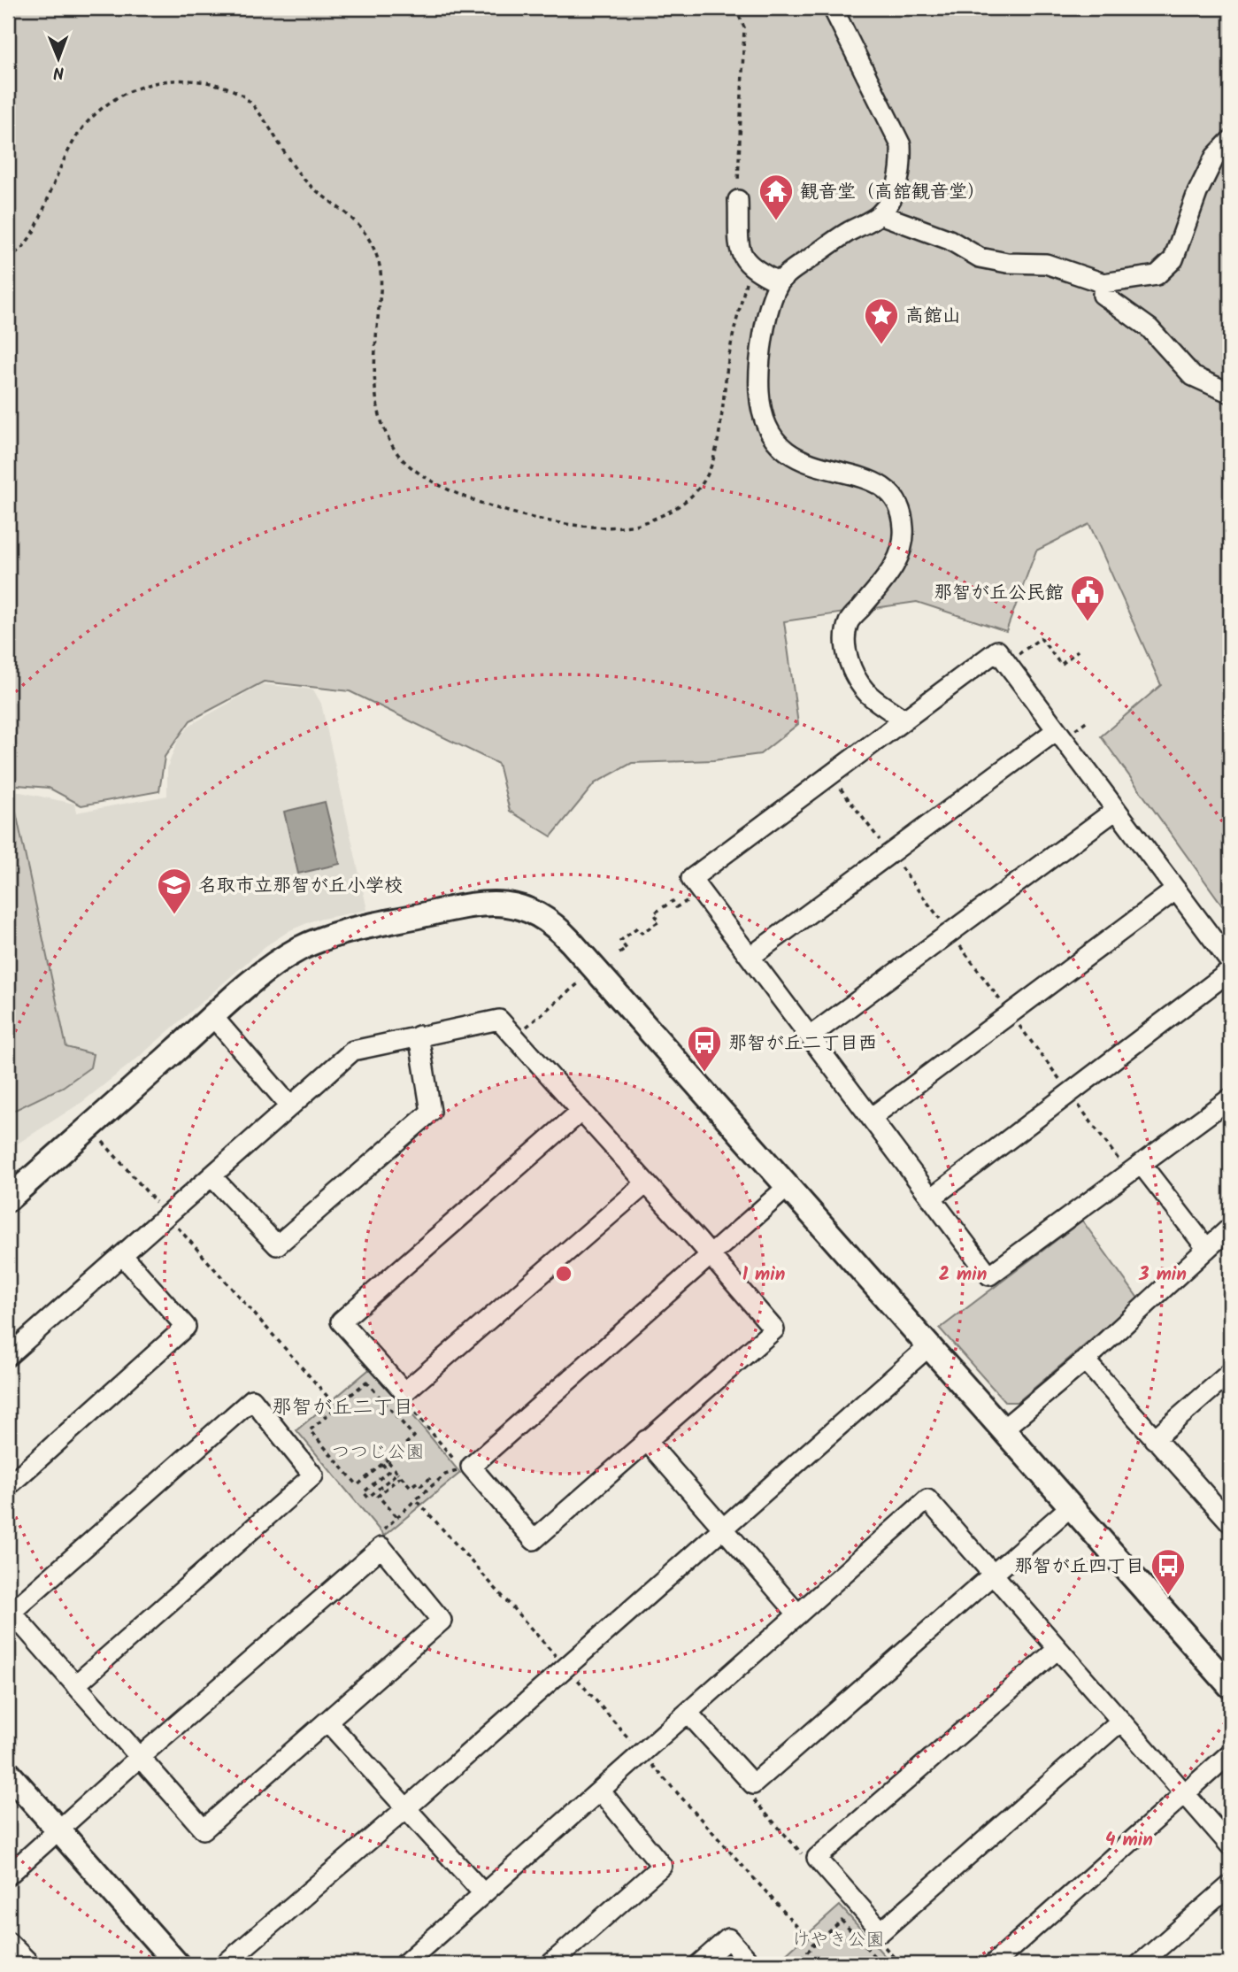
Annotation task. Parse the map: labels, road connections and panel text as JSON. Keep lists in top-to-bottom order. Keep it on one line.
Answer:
{"districts":["那智が丘二丁目"],"parks":["つつじ公園","けやき公園"],"places":{"temple":["観音堂（高舘観音堂）"],"place":["高館山"],"public building":["那智が丘公民館"],"school or university":["名取市立那智が丘小学校"],"bus stop":["那智が丘二丁目西","那智が丘四丁目"]},"north":"bottom","rings":["1 min","2 min","3 min","4 min"]}
